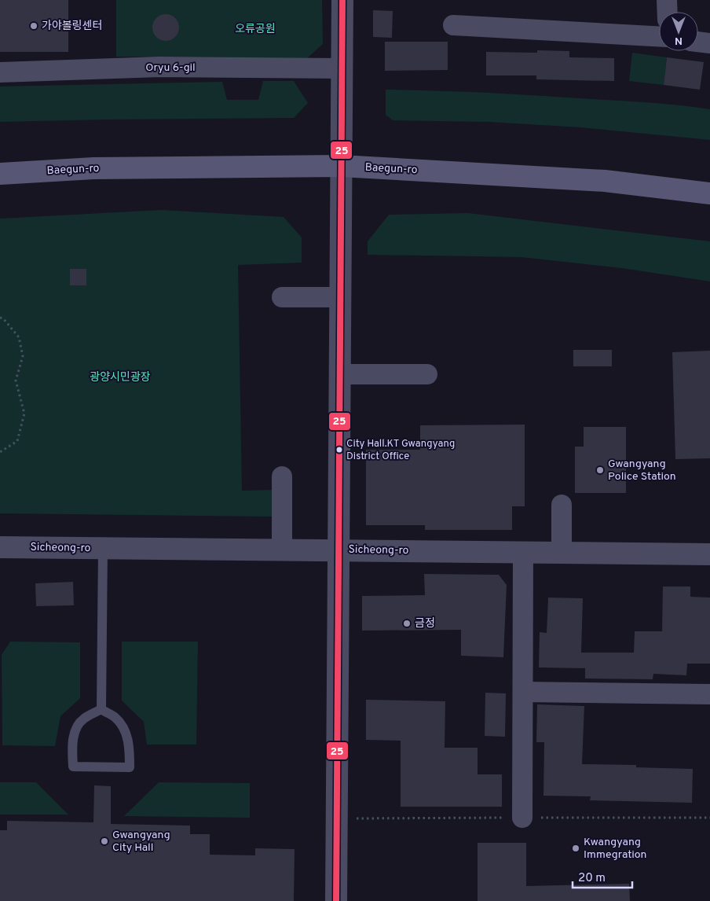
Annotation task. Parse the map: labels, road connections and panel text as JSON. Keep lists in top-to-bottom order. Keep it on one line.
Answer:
{"streets":{"main road":["Baegun-ro"],"street":["Oryu 6-gil","Sicheong-ro"]},"parks":["오류공원","광양시민광장"],"places":["가야볼링센터","City Hall.KT Gwangyang District Office","Gwangyang Police Station","금정","Gwangyang City Hall","Kwangyang Immegration"],"lines":["transit line 25"],"scale_bar":"20 m","north":"bottom"}
